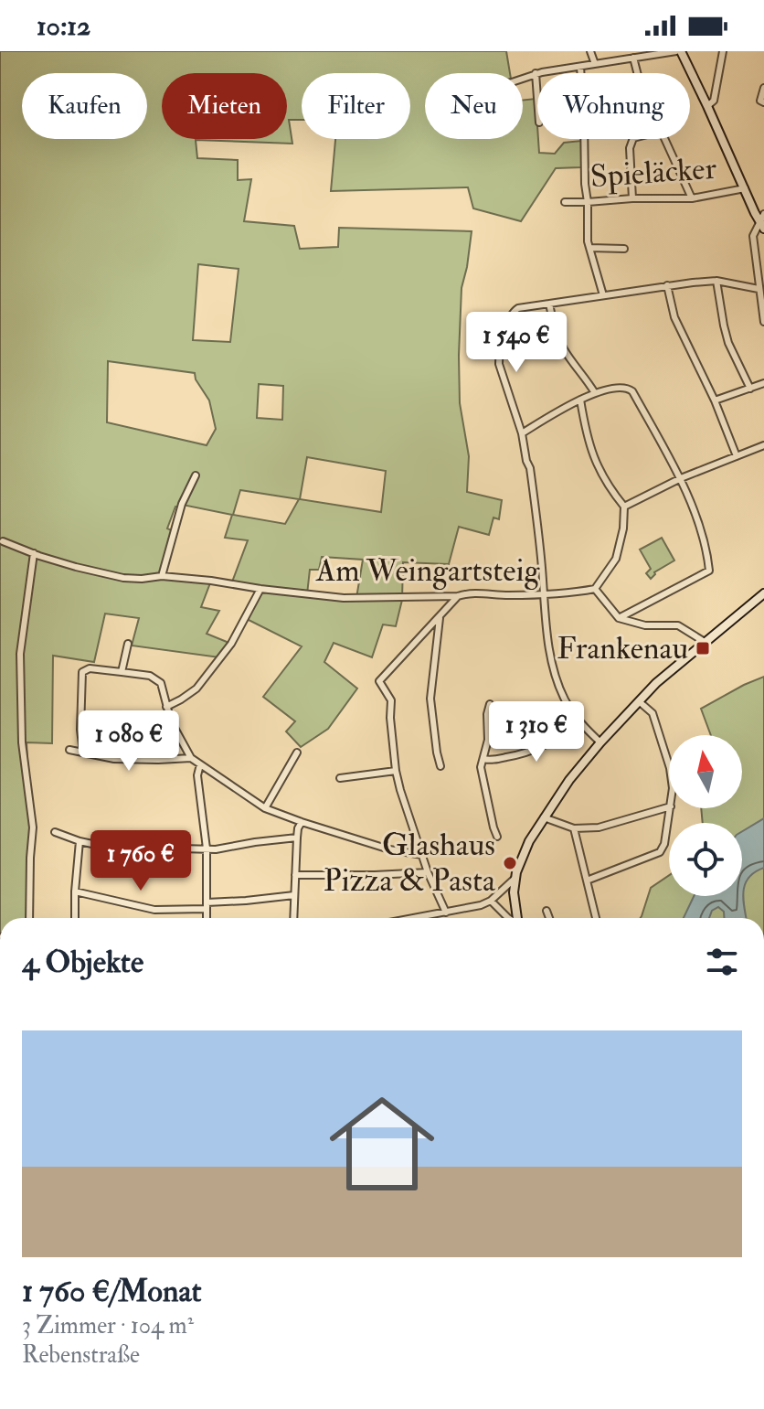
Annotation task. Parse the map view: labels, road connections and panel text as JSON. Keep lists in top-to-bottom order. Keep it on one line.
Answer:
{"streets":{"street":["Spieläcker","Am Weingartsteig"]},"places":{"transit":["Frankenau"],"other":["Glashaus Pizza & Pasta"]},"north":"top","page":{"status":"10:12","chip":["Kaufen","Mieten","Filter","Neu","Wohnung"],"price":["1 540 €","1 310 €","1 080 €","1 760 €"],"heading":"4 Objekte","list":[{"name":"1 760 €/Monat","note":"3 Zimmer · 104 m² · Rebenstraße"}]}}
